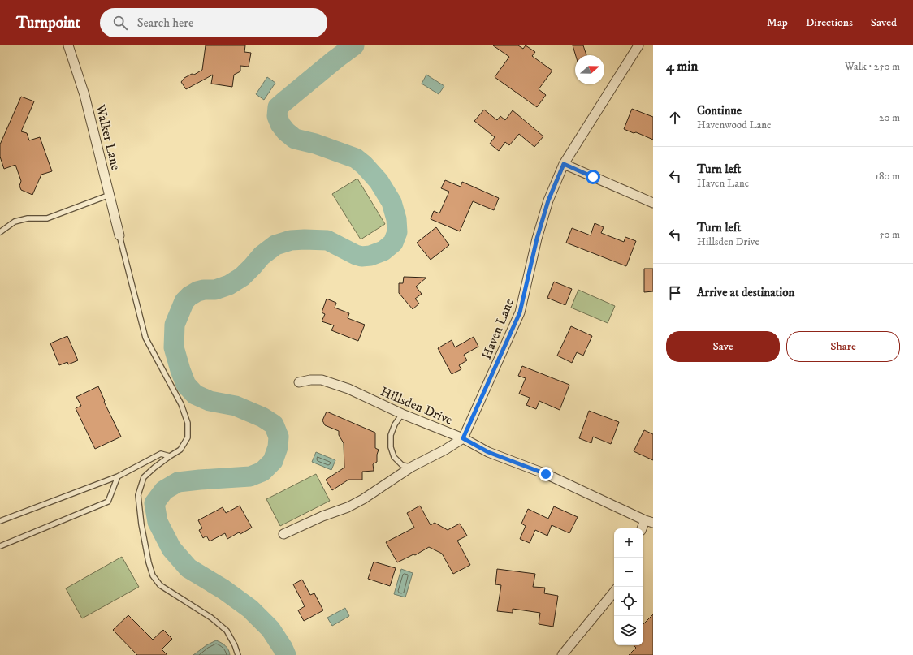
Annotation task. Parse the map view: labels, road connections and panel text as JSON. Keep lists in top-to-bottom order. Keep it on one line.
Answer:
{"streets":{"street":["Walker Lane","Haven Lane","Hillsden Drive"]},"crossings":[["Haven Lane","Hillsden Drive"]],"north":"right","page":{"header":"Turnpoint","search":"Search here","nav":["Map","Directions","Saved"],"heading":["4 min","Walk · 250 m"],"list":[["Continue","Havenwood Lane","20 m"],["Turn left","Haven Lane","180 m"],["Turn left","Hillsden Drive","50 m"],"Arrive at destination"],"buttons":["Save","Share"],"map_buttons":["+","−"]}}
